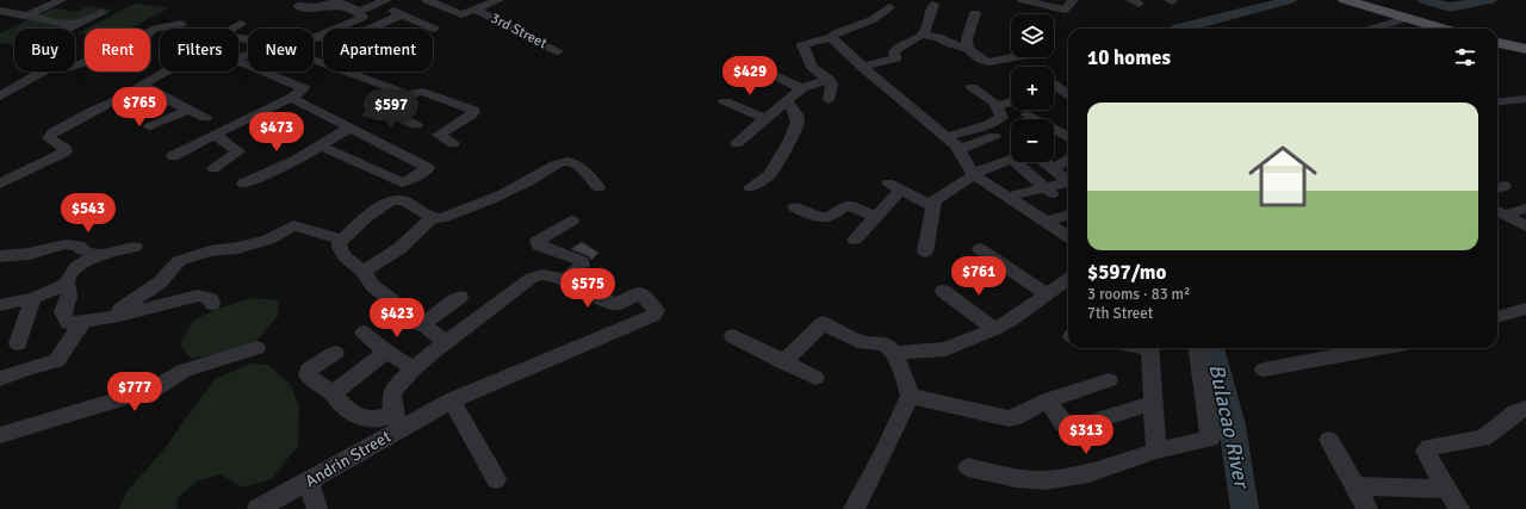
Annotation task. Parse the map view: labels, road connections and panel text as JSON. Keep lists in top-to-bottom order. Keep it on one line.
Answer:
{"streets":{"street":["3rd Street","Andrin Street"]},"water":["Bulacao River"],"page":{"map_buttons":["+","−"],"chip":["Buy","Rent","Filters","New","Apartment"],"heading":"10 homes","price":["$429","$765","$597","$473","$543","$761","$575","$423","$777","$313"],"list":[{"name":"$597/mo","note":"3 rooms · 83 m² · 7th Street"}]}}
